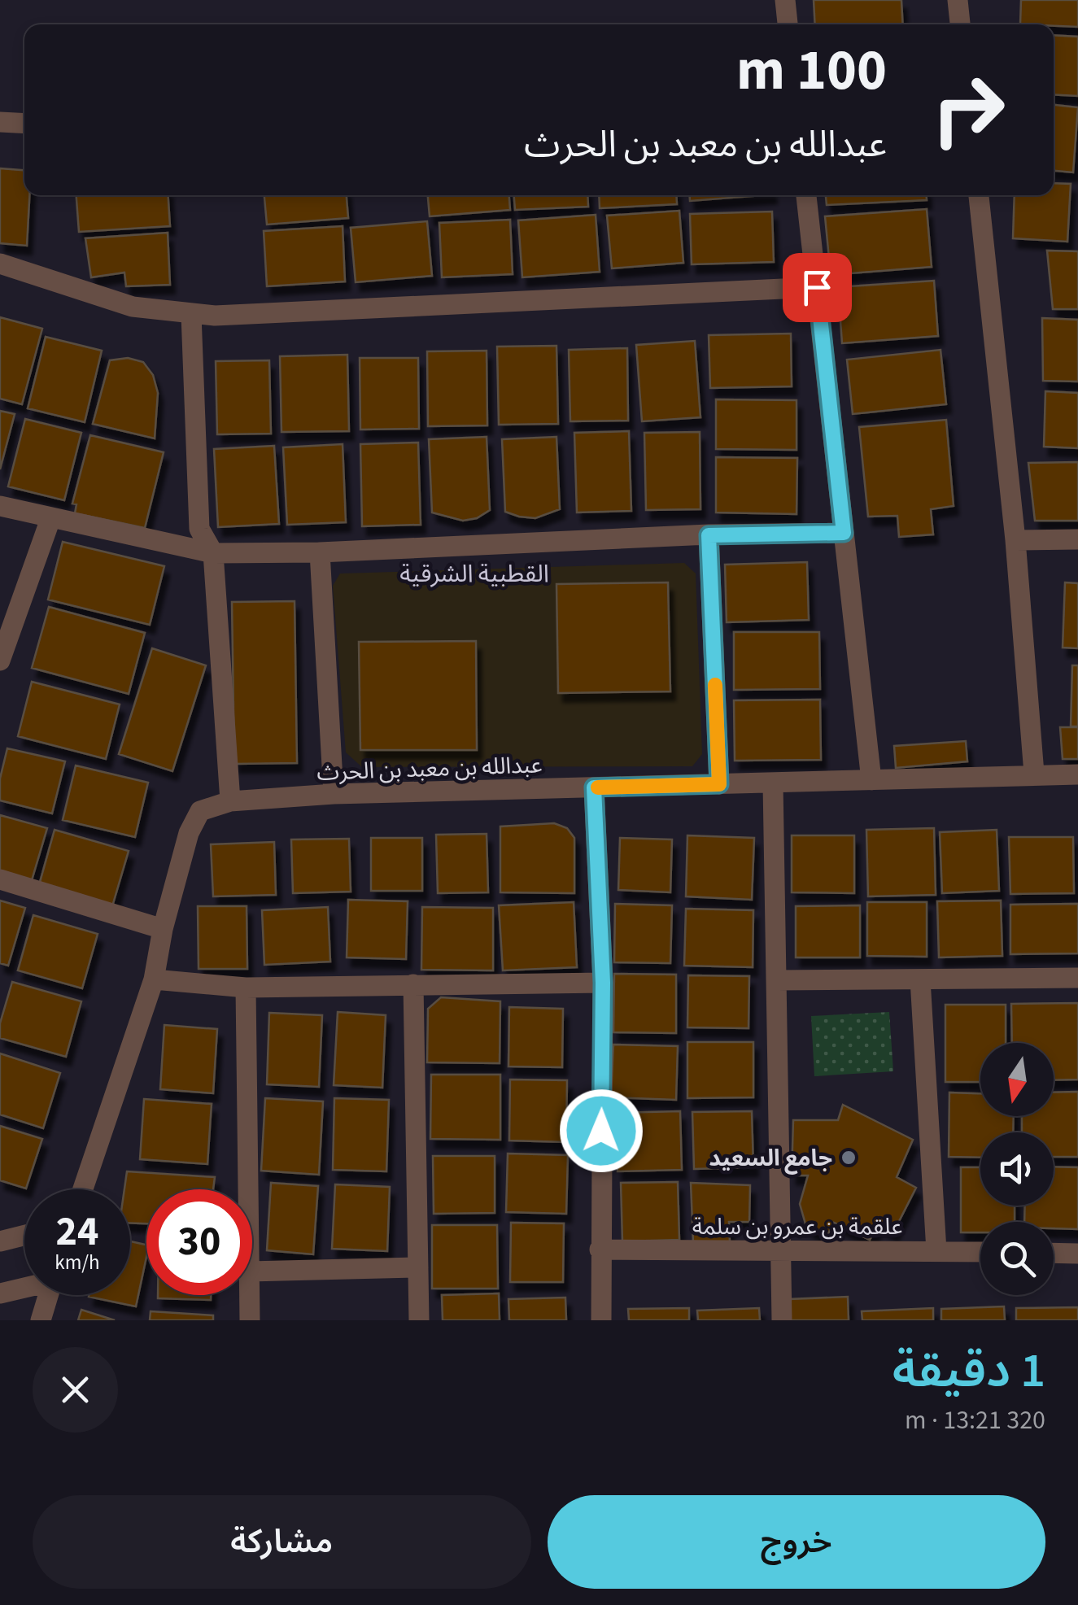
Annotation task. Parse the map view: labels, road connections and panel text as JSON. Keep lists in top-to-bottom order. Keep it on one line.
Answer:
{"streets":{"street":["عبدالله بن معبد بن الحرث","علقمة بن عمرو بن سلمة"]},"districts":["القطبية الشرقية"],"places":["جامع السعيد"],"north":"bottom","page":{"turn":["100 m","عبدالله بن معبد بن الحرث"],"speed":"24 km/h","limit":"30","heading":["1 دقيقة","320 m · 13:21"],"buttons":["خروج","مشاركة"]}}
